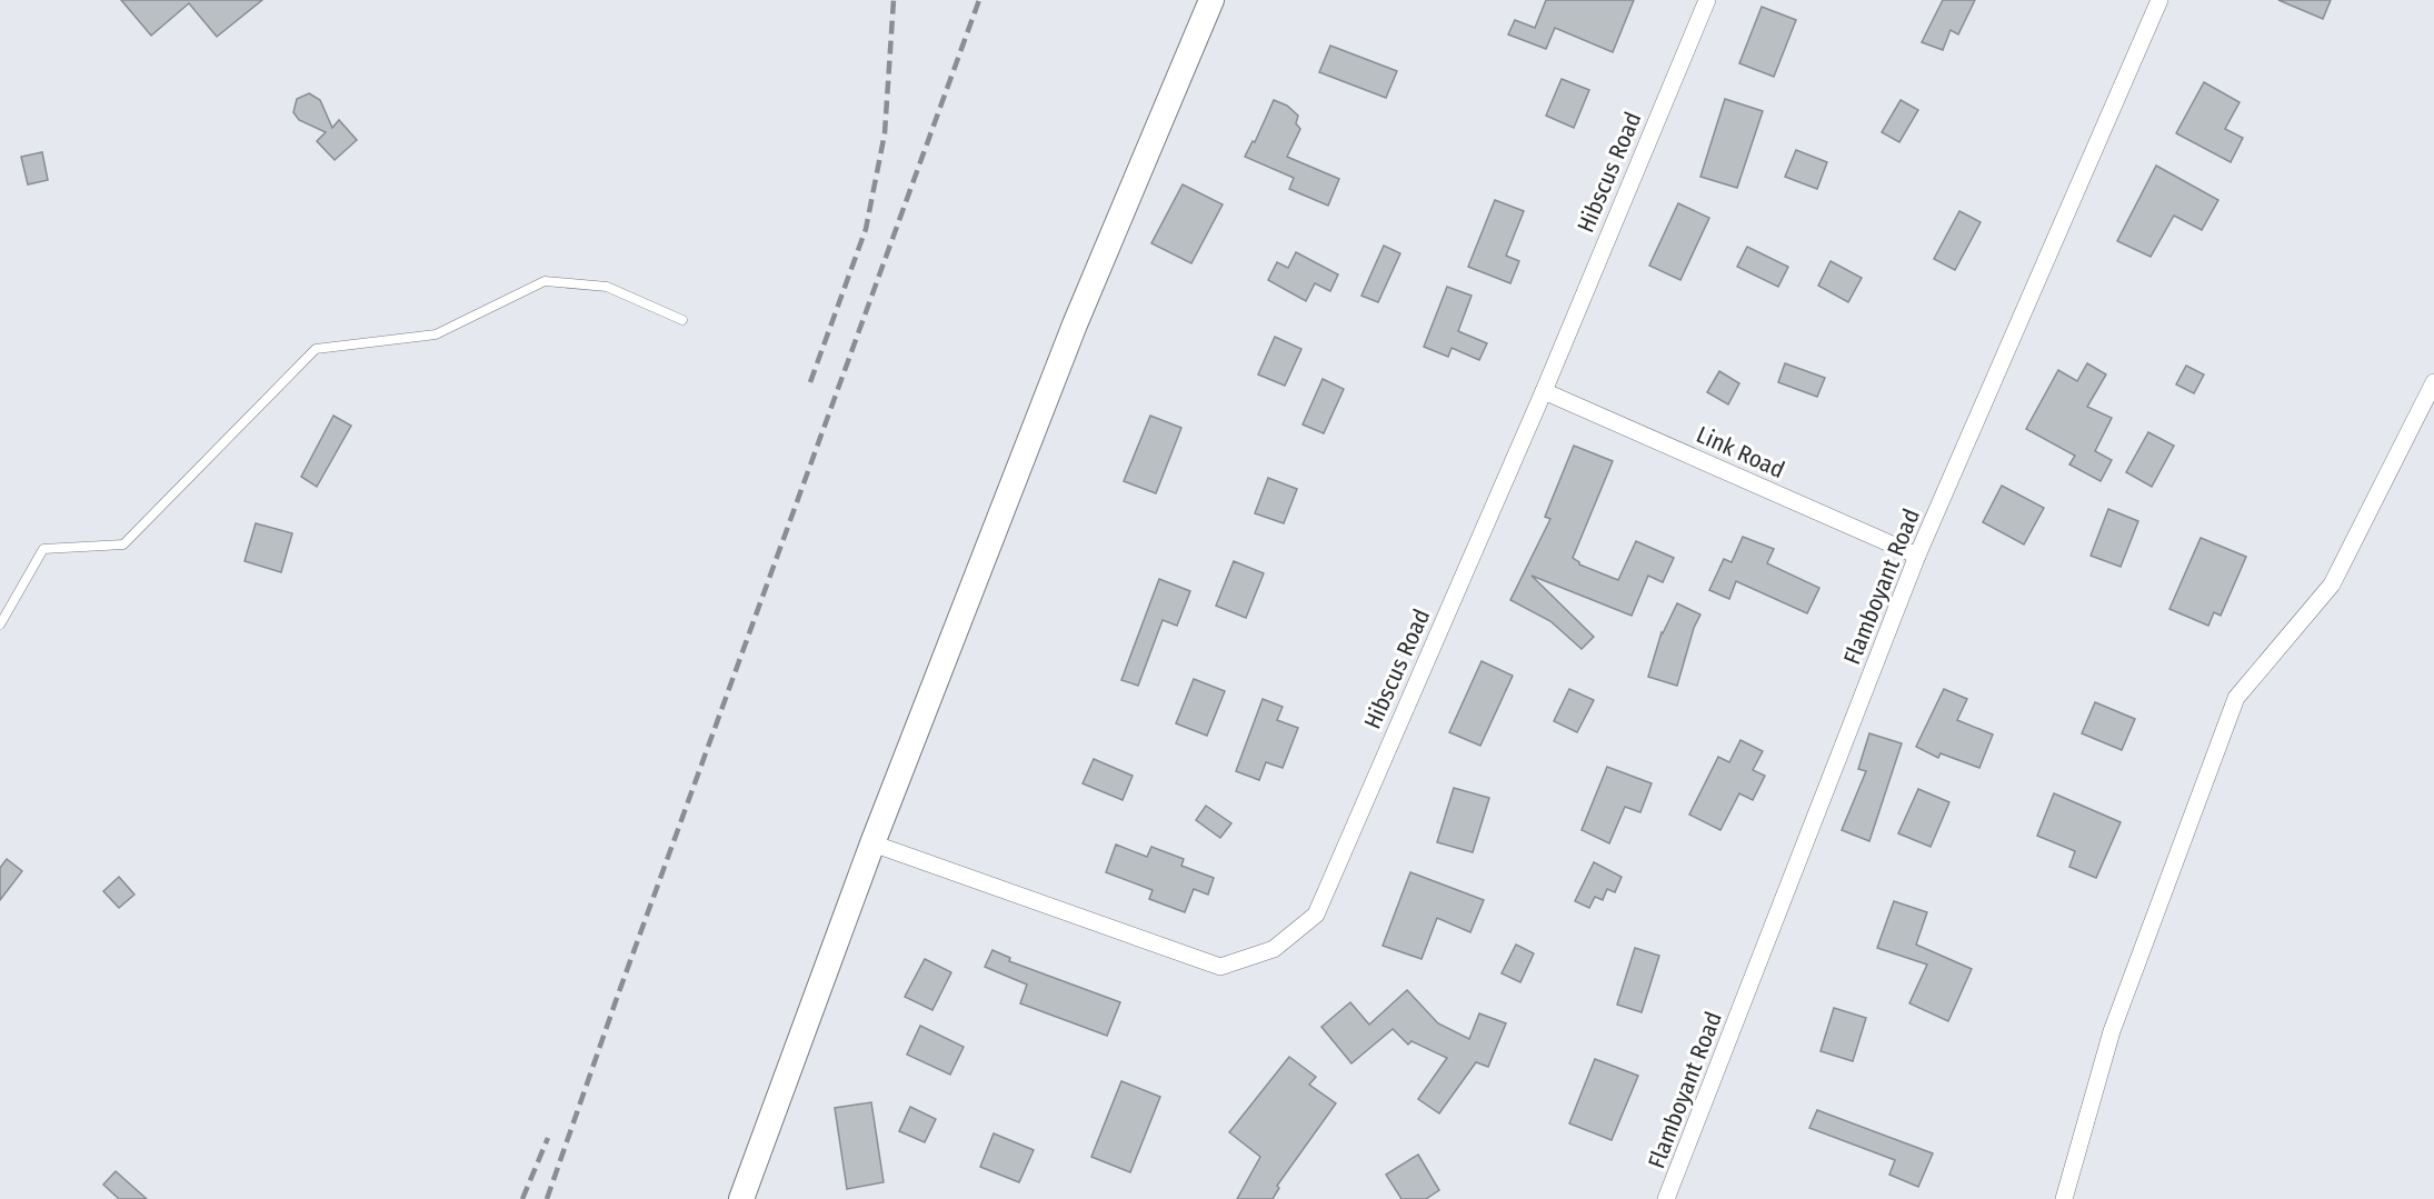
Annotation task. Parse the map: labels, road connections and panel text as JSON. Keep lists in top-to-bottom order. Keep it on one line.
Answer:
{"streets":{"street":["Hibscus Road","Link Road","Flamboyant Road"]},"crossings":[["Hibscus Road","Link Road"],["Link Road","Flamboyant Road"]]}
